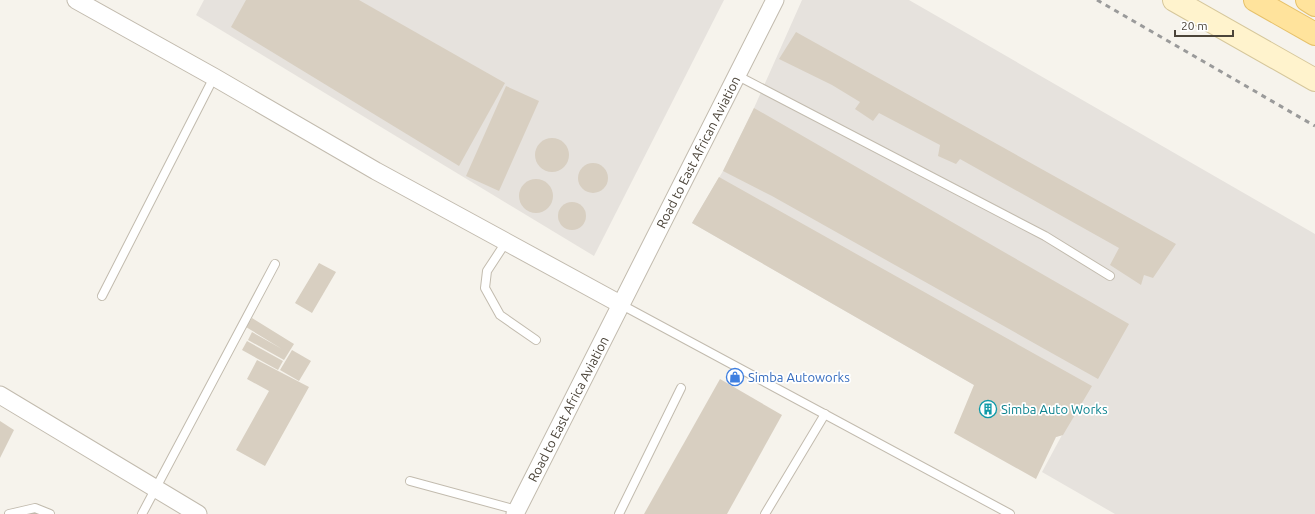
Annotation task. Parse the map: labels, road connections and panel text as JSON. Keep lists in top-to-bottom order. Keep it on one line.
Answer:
{"streets":{"street":["Road to East African Aviation","Road to East Africa Aviation"]},"crossings":[["Road to East African Aviation","Road to East Africa Aviation"]],"places":{"shop":["Simba Autoworks"],"building":["Simba Auto Works"]},"scale_bar":"20 m"}
